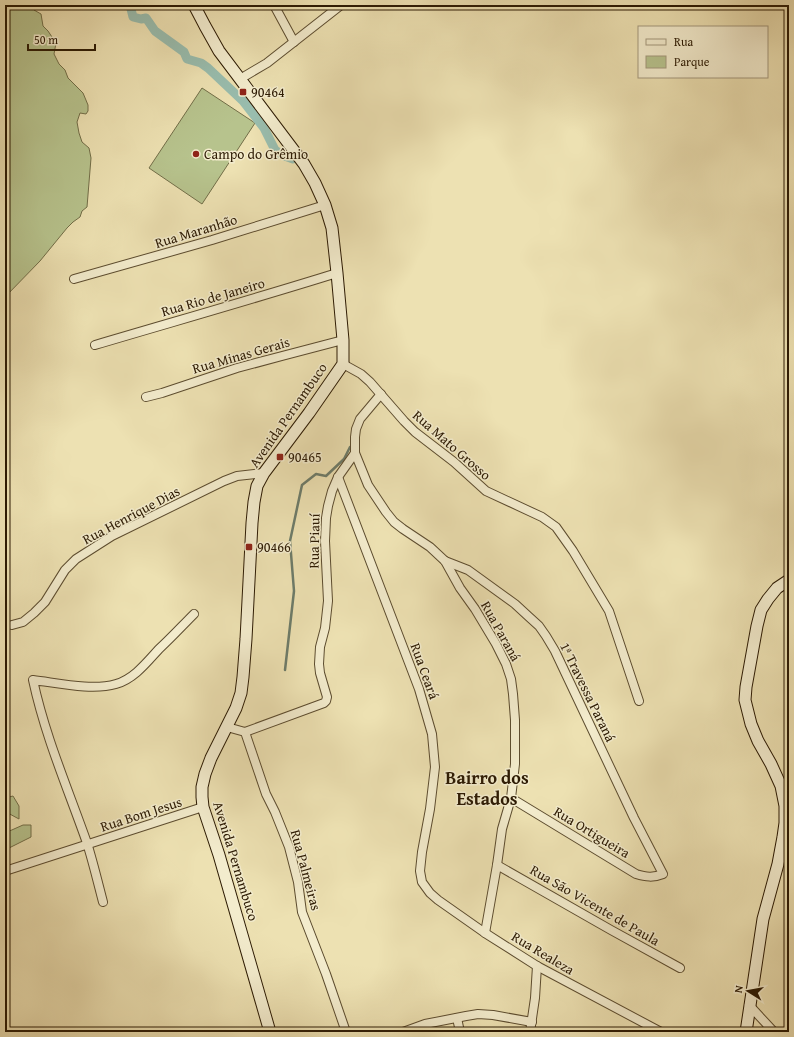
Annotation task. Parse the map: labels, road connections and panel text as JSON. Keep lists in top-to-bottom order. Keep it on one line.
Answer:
{"streets":{"street":["Rua Maranhão","Rua Rio de Janeiro","Rua Minas Gerais","Avenida Pernambuco","Rua Mato Grosso","Rua Henrique Dias","Rua Piauí","Rua Paraná","Rua Ceará","1ª Travessa Paraná","Rua Bom Jesus","Rua Ortigueira","Rua Palmeiras","Rua São Vicente de Paula","Rua Realeza"]},"crossings":[["Rua Maranhão","Avenida Pernambuco"],["Rua Rio de Janeiro","Avenida Pernambuco"],["Rua Minas Gerais","Avenida Pernambuco"],["Avenida Pernambuco","Rua Mato Grosso"],["Avenida Pernambuco","Rua Henrique Dias"],["Avenida Pernambuco","Rua Bom Jesus"],["Rua Piauí","Rua Paraná"],["Rua Piauí","Rua Ceará"],["Rua Piauí","Rua Palmeiras"],["Rua Paraná","1ª Travessa Paraná"],["Rua Paraná","Rua Ortigueira"],["Rua Paraná","Rua São Vicente de Paula"],["Rua Paraná","Rua Realeza"],["Rua Ceará","Rua Realeza"],["1ª Travessa Paraná","Rua Ortigueira"]],"districts":["Bairro dos Estados"],"places":{"transit":["90464","90465","90466"],"other":["Campo do Grêmio"]},"legend":["Rua","Parque"],"scale_bar":"50 m","north":"left"}
